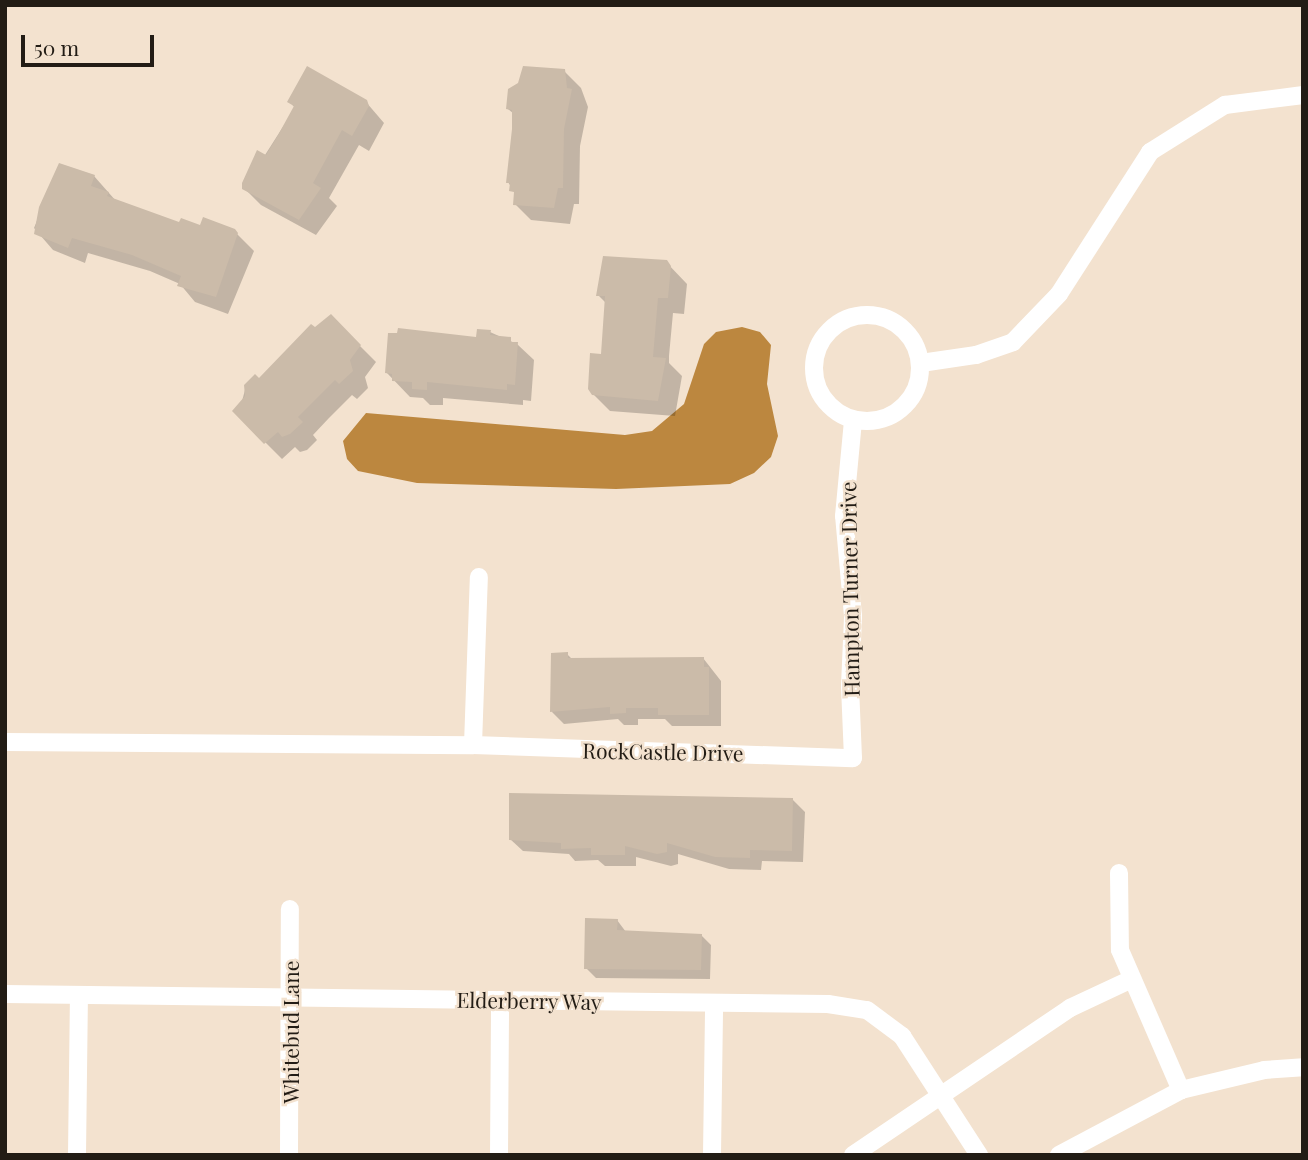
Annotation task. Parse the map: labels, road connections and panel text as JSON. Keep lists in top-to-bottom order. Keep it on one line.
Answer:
{"streets":{"street":["Hampton Turner Drive","RockCastle Drive","Elderberry Way","Whitebud Lane"]},"crossings":[["Hampton Turner Drive","RockCastle Drive"],["Elderberry Way","Whitebud Lane"]],"scale_bar":"50 m"}
